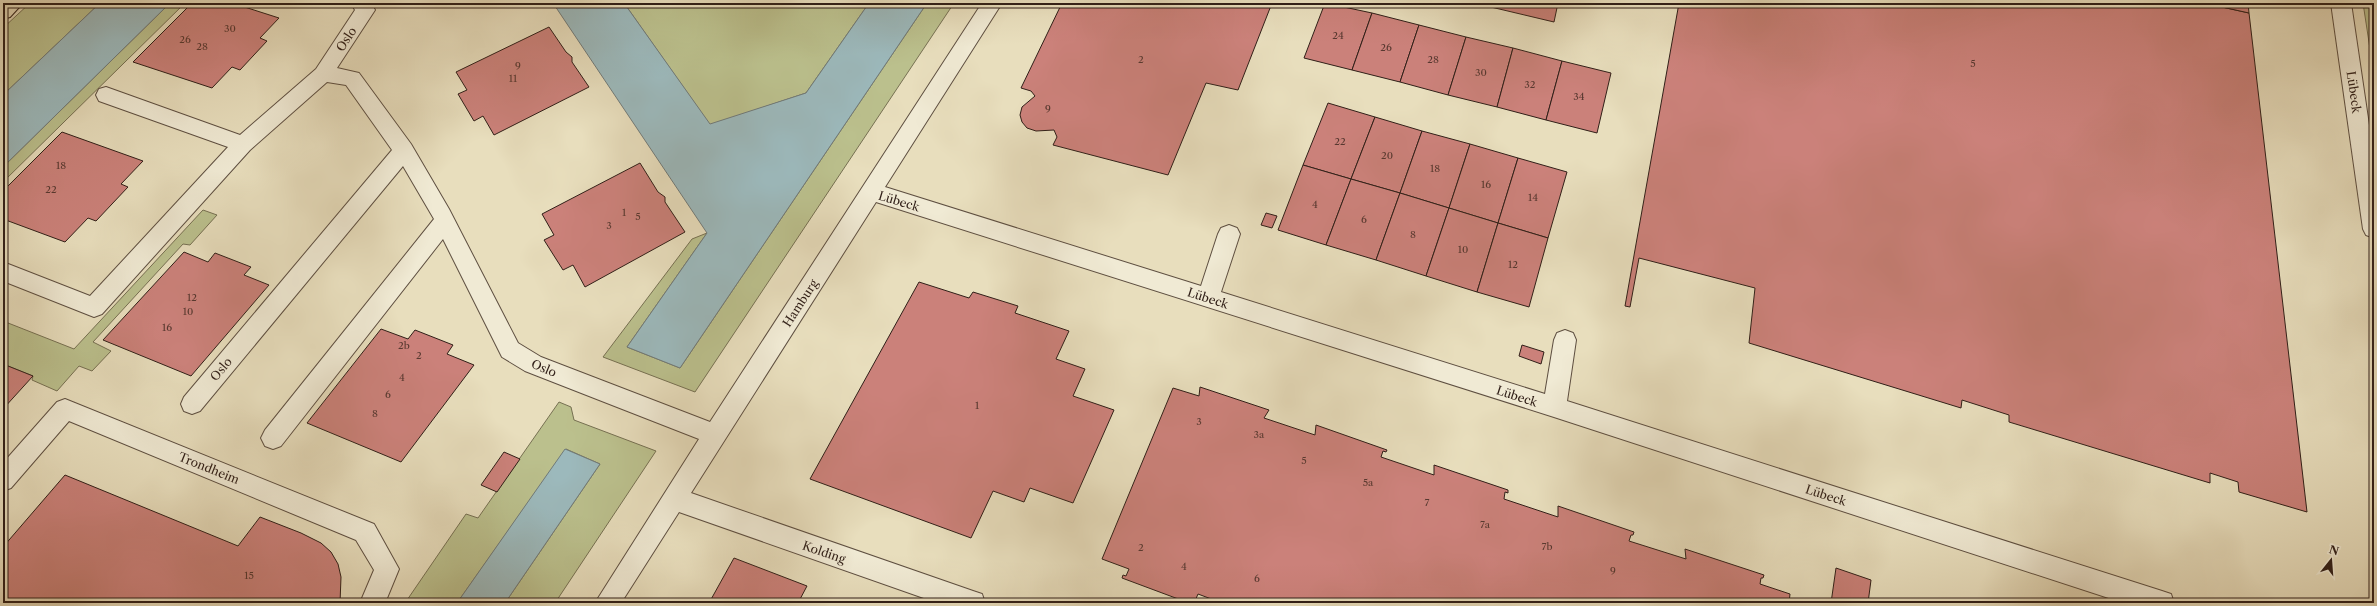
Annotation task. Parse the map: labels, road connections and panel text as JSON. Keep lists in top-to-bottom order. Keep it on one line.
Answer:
{"streets":{"street":["Oslo","Lübeck","Hamburg","Trondheim","Kolding"]},"crossings":[["Oslo","Hamburg"],["Lübeck","Hamburg"],["Hamburg","Kolding"]],"house_numbers":["30","24","26","28","26","2","28","5","9","30","11","32","34","9","22","20","18","18","16","22","14","4","1","5","6","3","8","10","12","12","10","16","2b","2","4","6","1","8","3","3a","5","5a","7","7a","7b","2","4","9","15","6"],"north":"top"}
